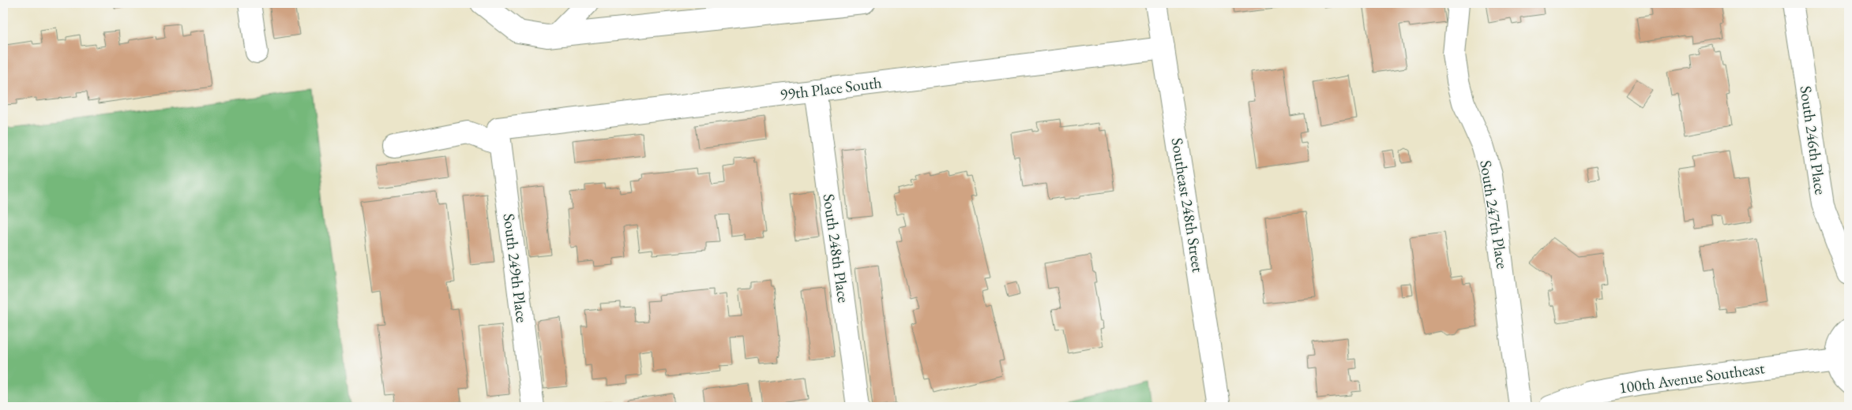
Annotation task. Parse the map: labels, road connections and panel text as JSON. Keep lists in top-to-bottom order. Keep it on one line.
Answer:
{"streets":{"street":["99th Place South","South 246th Place","Southeast 248th Street","South 247th Place","South 248th Place","South 249th Place","100th Avenue Southeast"]},"crossings":[["99th Place South","Southeast 248th Street"],["99th Place South","South 248th Place"],["99th Place South","South 249th Place"]]}
